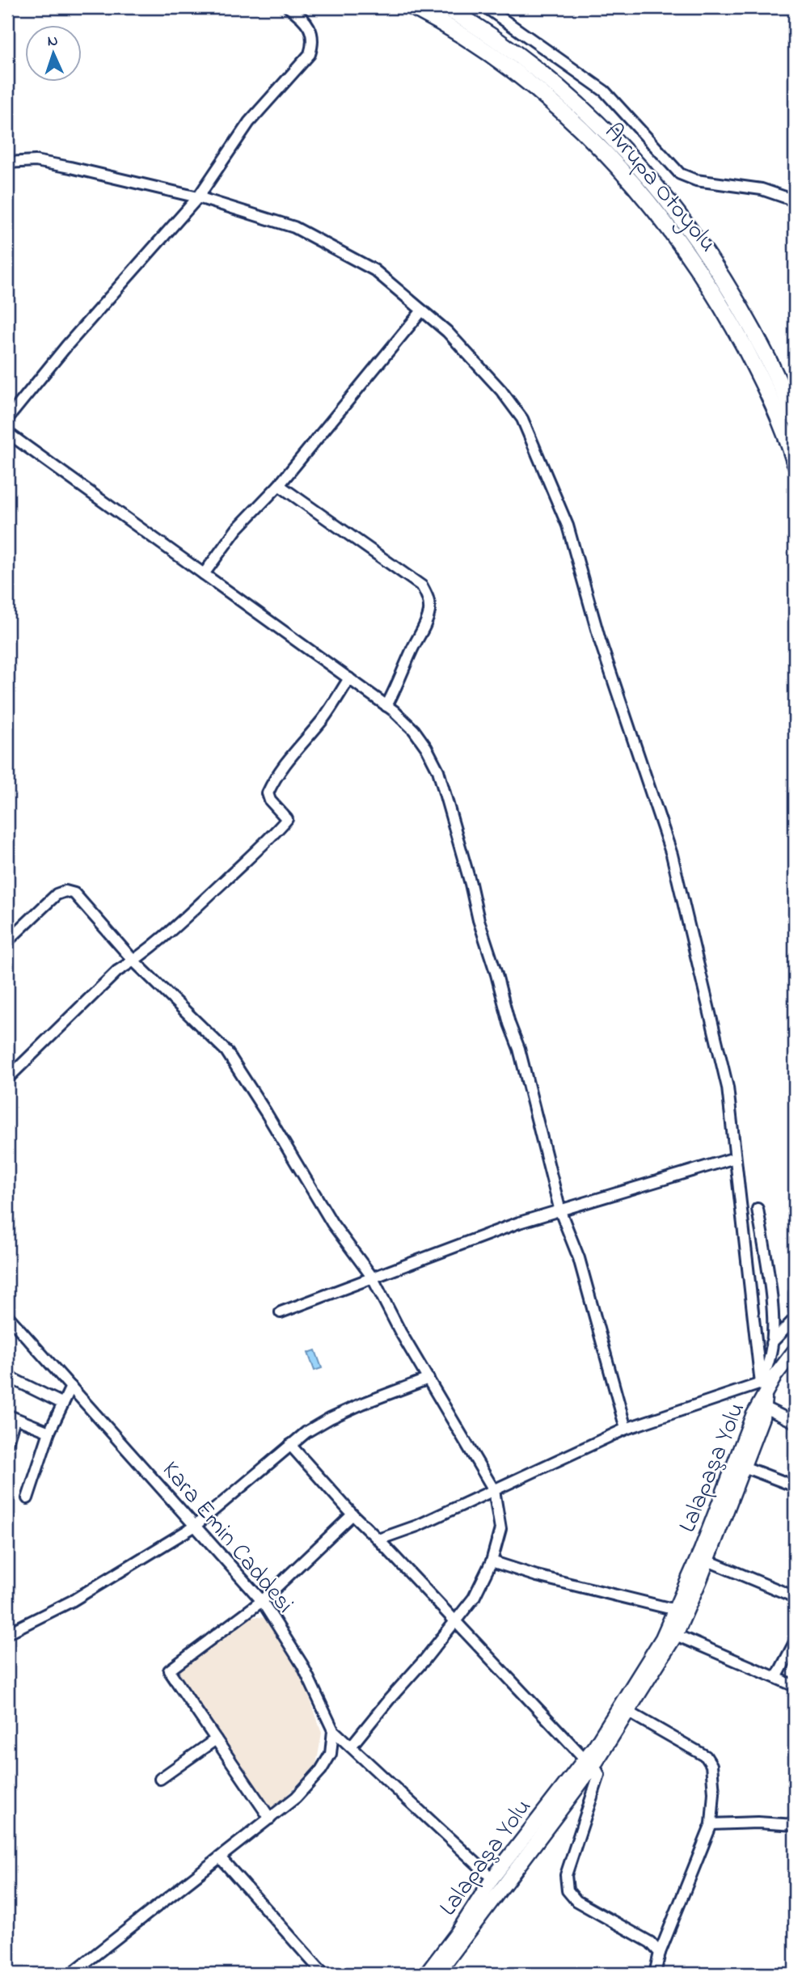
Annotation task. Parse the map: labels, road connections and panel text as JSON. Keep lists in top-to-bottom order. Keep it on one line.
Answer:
{"streets":{"highway":["Avrupa Otoyolu"],"main road":["Lalapaşa Yolu"],"street":["Kara Emin Caddesi"]},"north":"top"}
